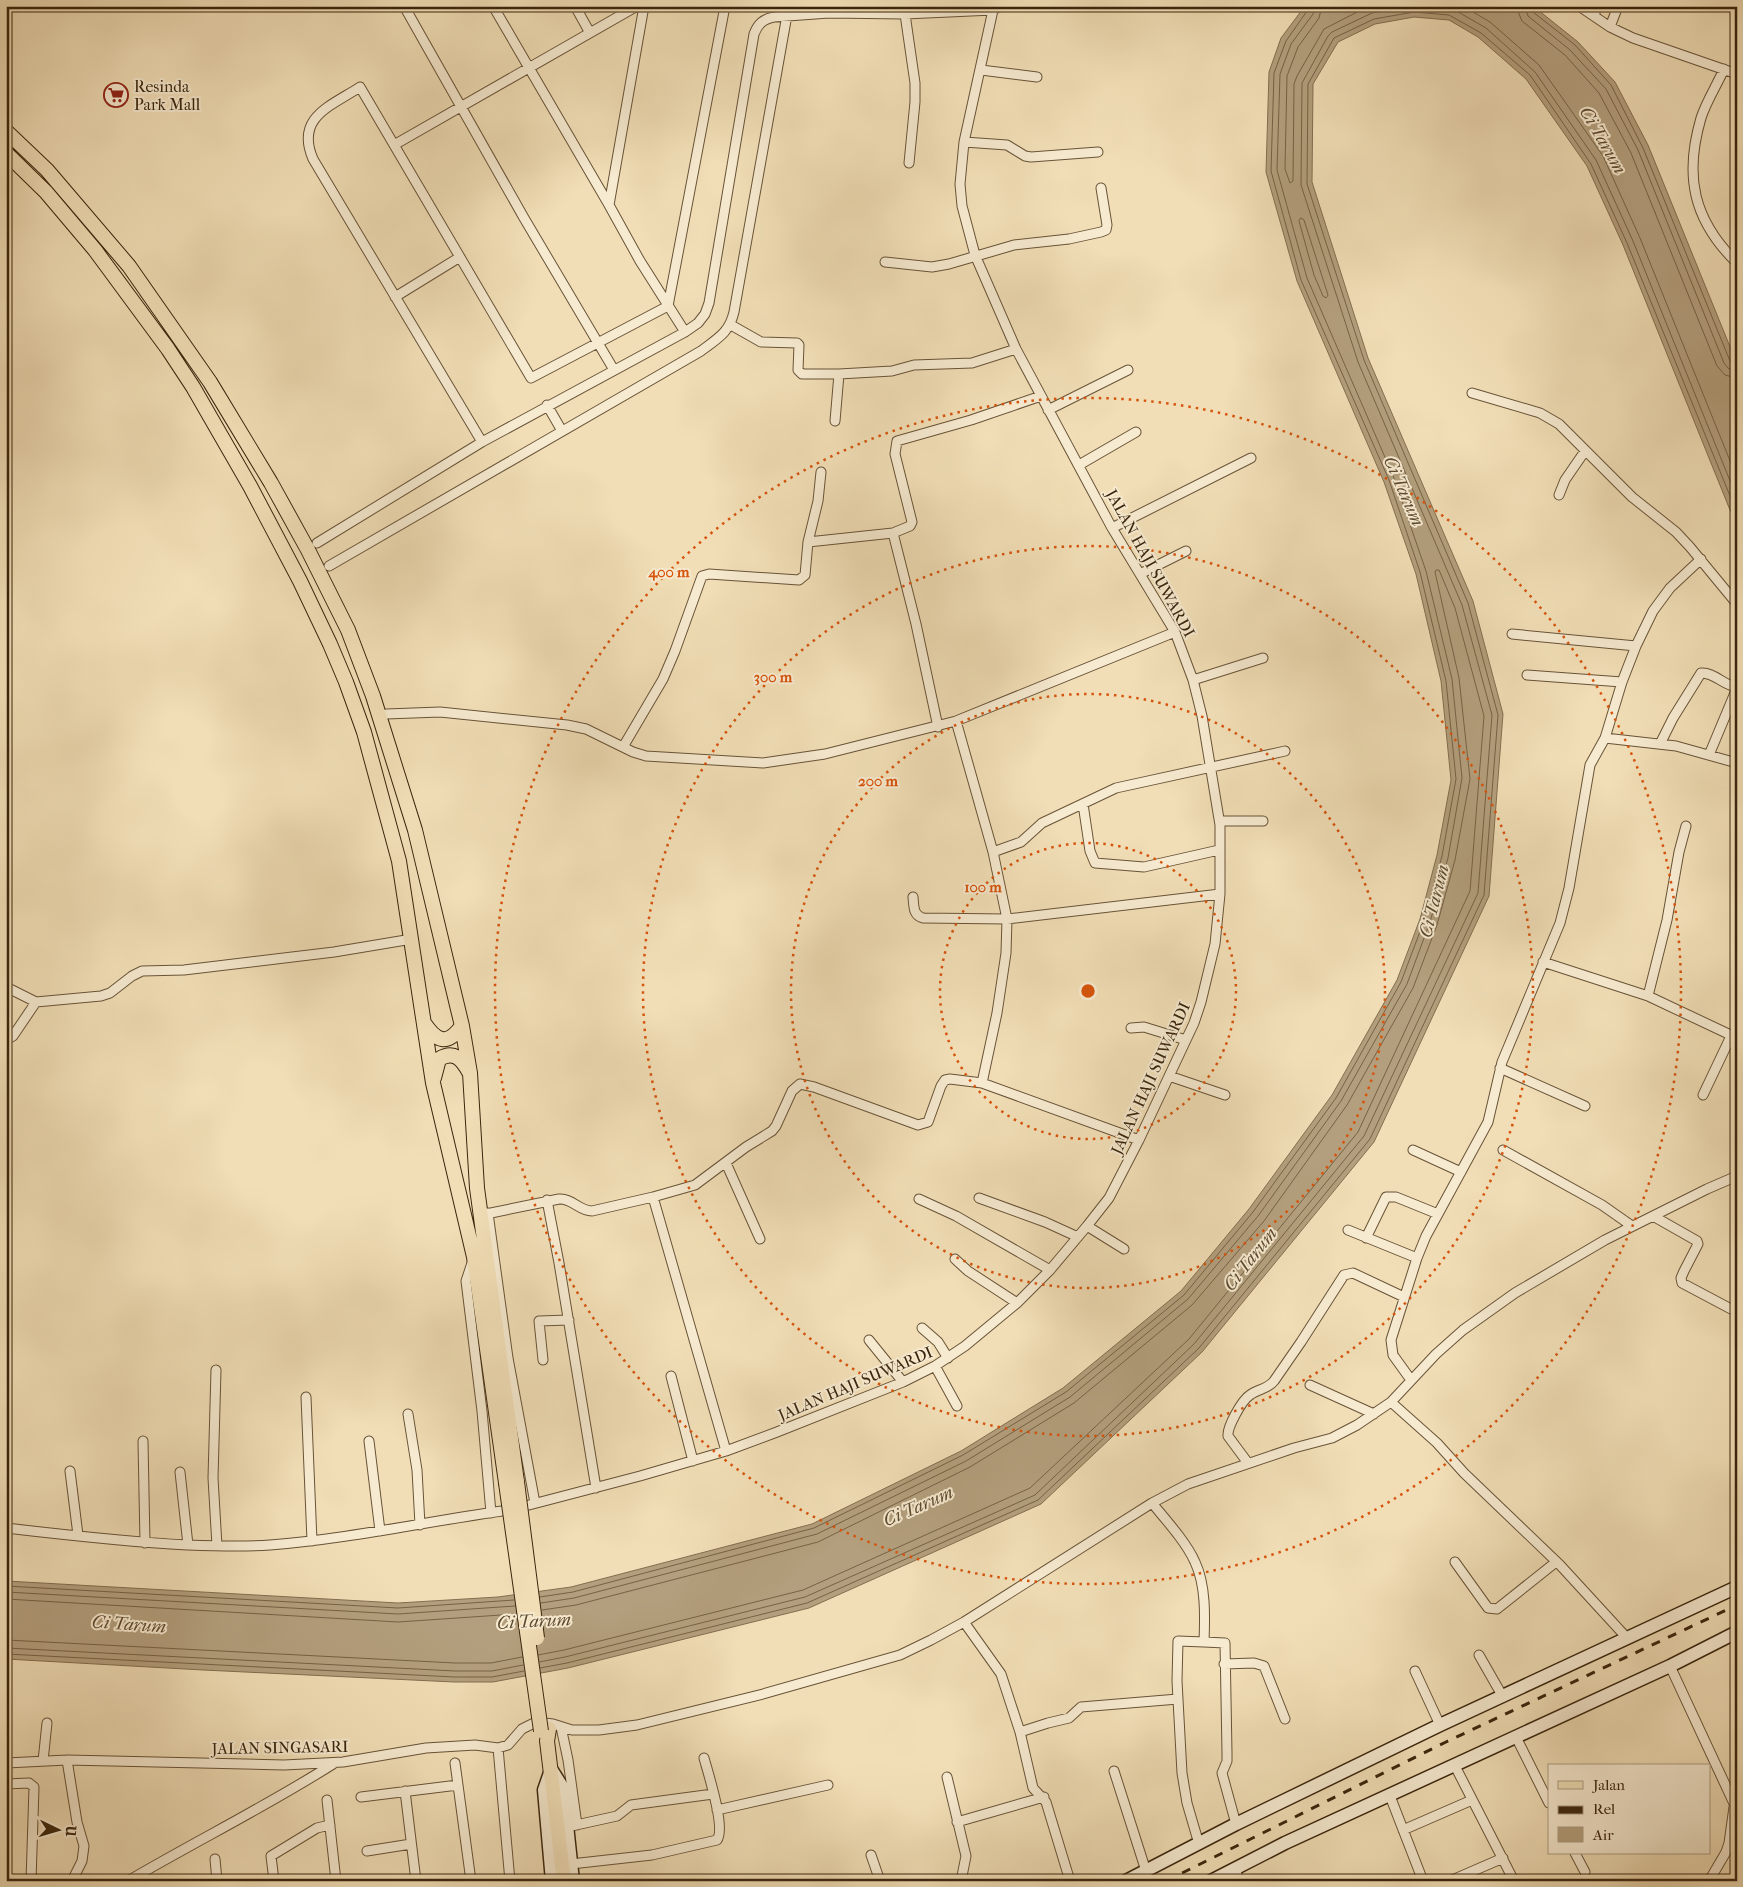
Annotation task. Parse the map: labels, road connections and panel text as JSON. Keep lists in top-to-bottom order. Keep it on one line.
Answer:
{"streets":{"street":["JALAN HAJI SUWARDI","JALAN SINGASARI"]},"water":["Ci Tarum"],"places":{"supermarket":["Resinda Park Mall"]},"legend":["Jalan","Rel","Air"],"north":"right","rings":["400 m","300 m","200 m","100 m"]}
